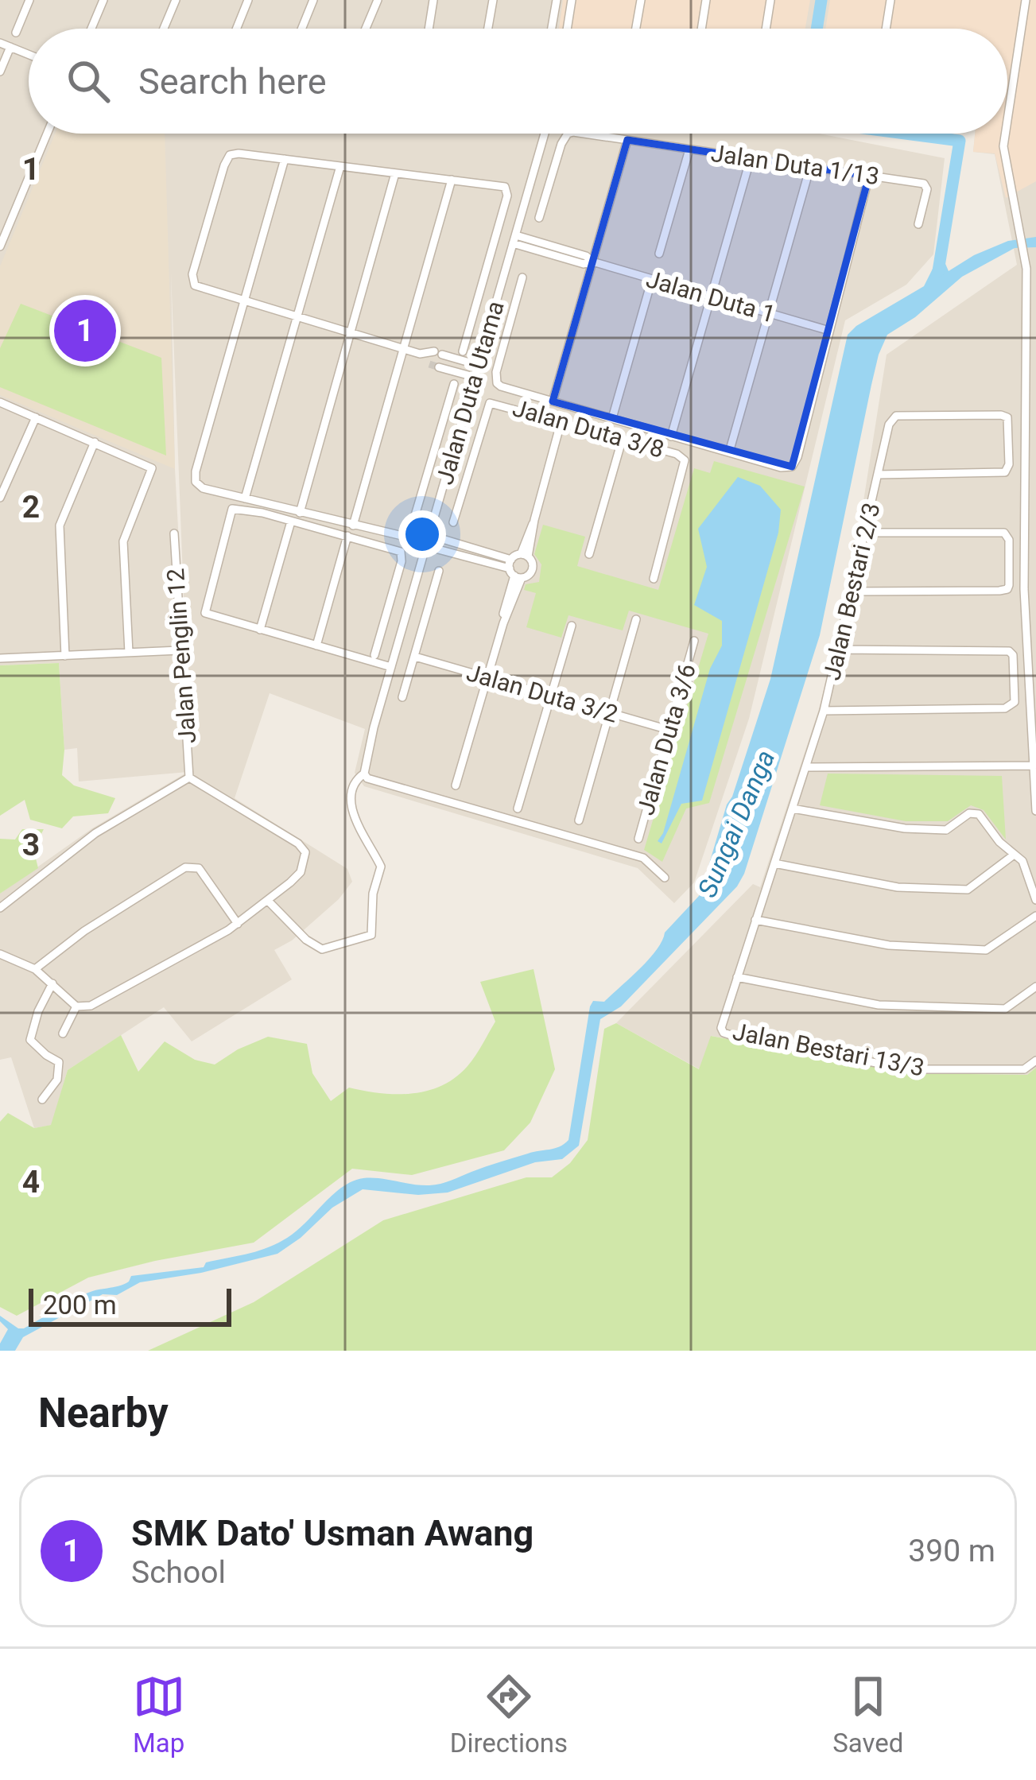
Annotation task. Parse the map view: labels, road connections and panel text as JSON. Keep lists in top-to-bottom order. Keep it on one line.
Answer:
{"streets":{"street":["Jalan Duta 1/13","Jalan Duta 1","Jalan Duta Utama","Jalan Duta 3/8","Jalan Bestari 2/3","Jalan Penglin 12","Jalan Duta 3/2","Jalan Duta 3/6","Jalan Bestari 13/3"]},"crossings":[["Jalan Duta 1","Jalan Duta Utama"],["Jalan Bestari 2/3","Jalan Bestari 13/3"],["Jalan Duta 3/2","Jalan Duta 3/6"]],"water":["Sungai Danga"],"scale_bar":"200 m","page":{"search":"Search here","pins":"1","scale":"200 m","heading":"Nearby","list":[{"mark":"1","name":"SMK Dato' Usman Awang","note":"School","value":"390 m"}],"nav":["Map","Directions","Saved"]},"grid":{"rows":["1","2","3","4"]}}
